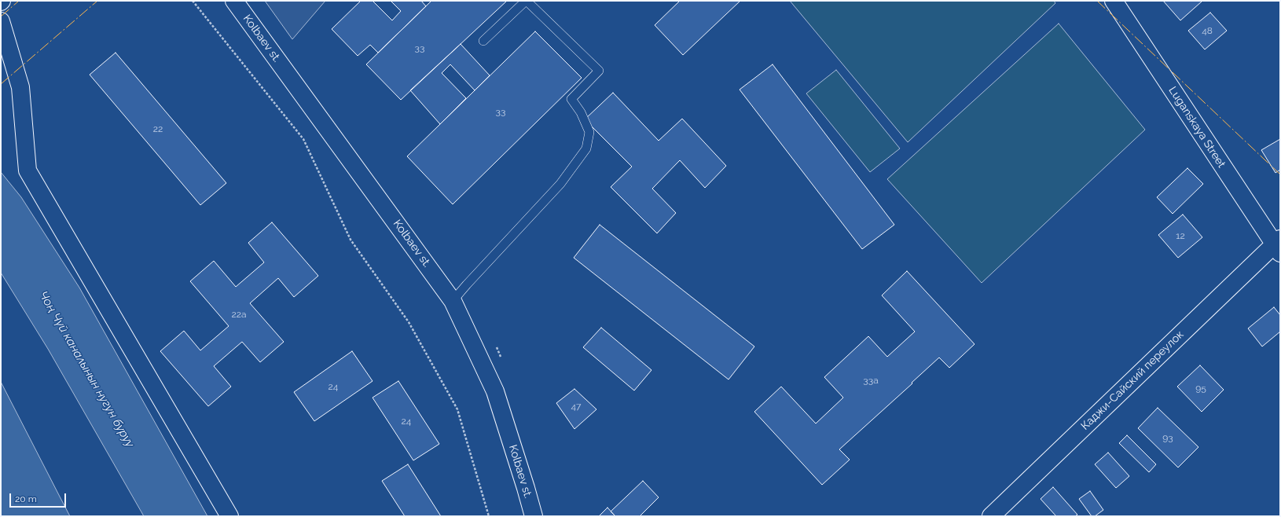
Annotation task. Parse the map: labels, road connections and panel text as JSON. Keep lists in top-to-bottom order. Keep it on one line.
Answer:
{"streets":{"street":["Kolbaev st.","Luganskaya Street","Каджи-Сайский переулок"]},"crossings":[["Luganskaya Street","Каджи-Сайский переулок"]],"water":["Чоң Чүй каналынын нугун буруу"],"house_numbers":["48","33","33","22","12","22а","33a","24","95","47","24","93"],"scale_bar":"20 m"}
